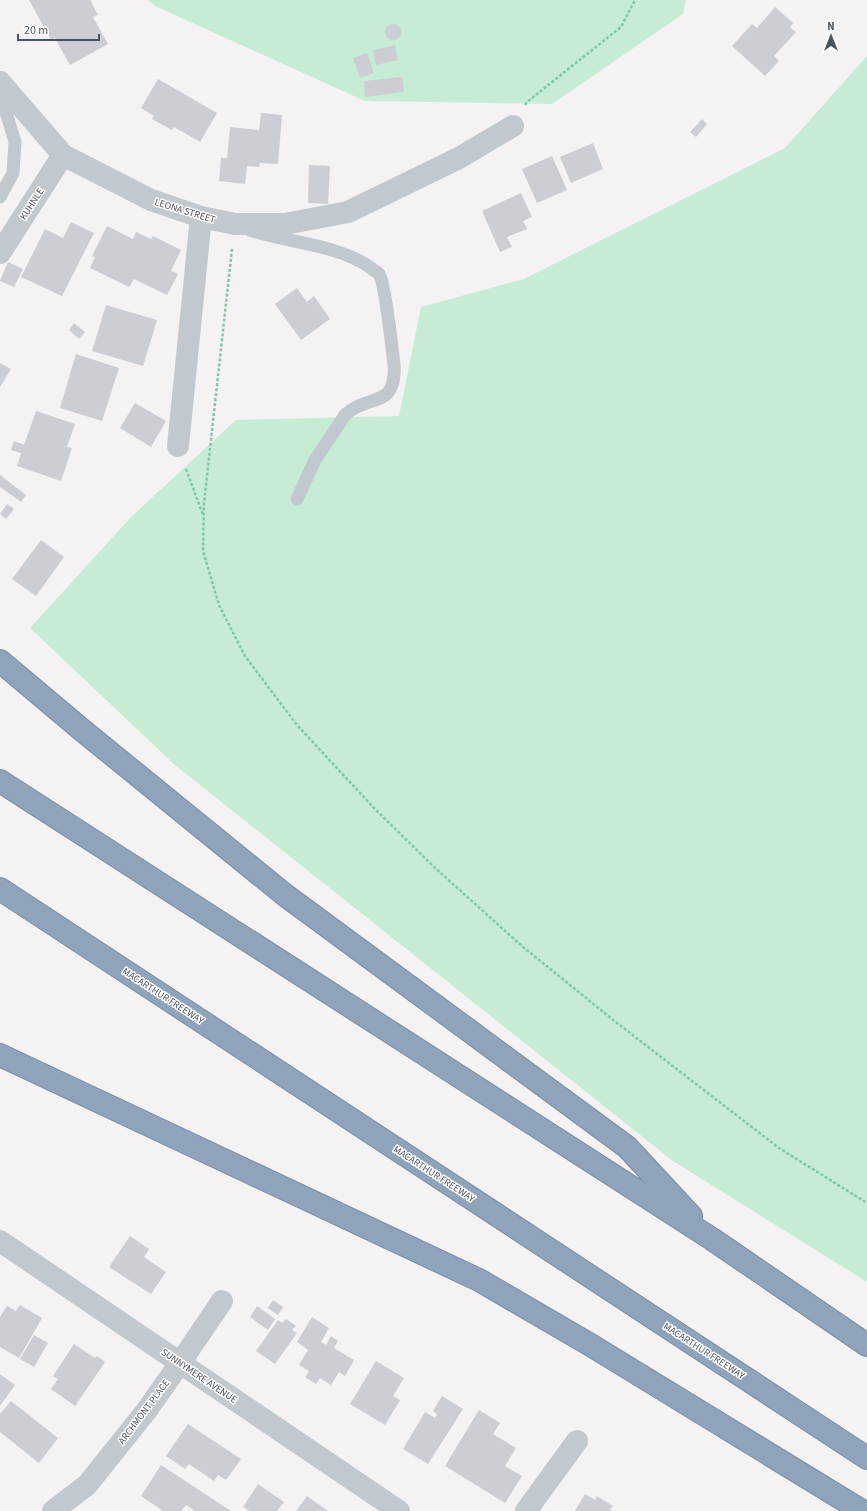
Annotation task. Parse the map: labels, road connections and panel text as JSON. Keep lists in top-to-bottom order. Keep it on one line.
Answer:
{"streets":{"highway":["MACARTHUR FREEWAY"],"street":["KUHNLE","LEONA STREET","SUNNYMERE AVENUE","ARCHMONT PLACE"]},"crossings":[["KUHNLE","LEONA STREET"],["SUNNYMERE AVENUE","ARCHMONT PLACE"]],"scale_bar":"20 m","north":"top"}
